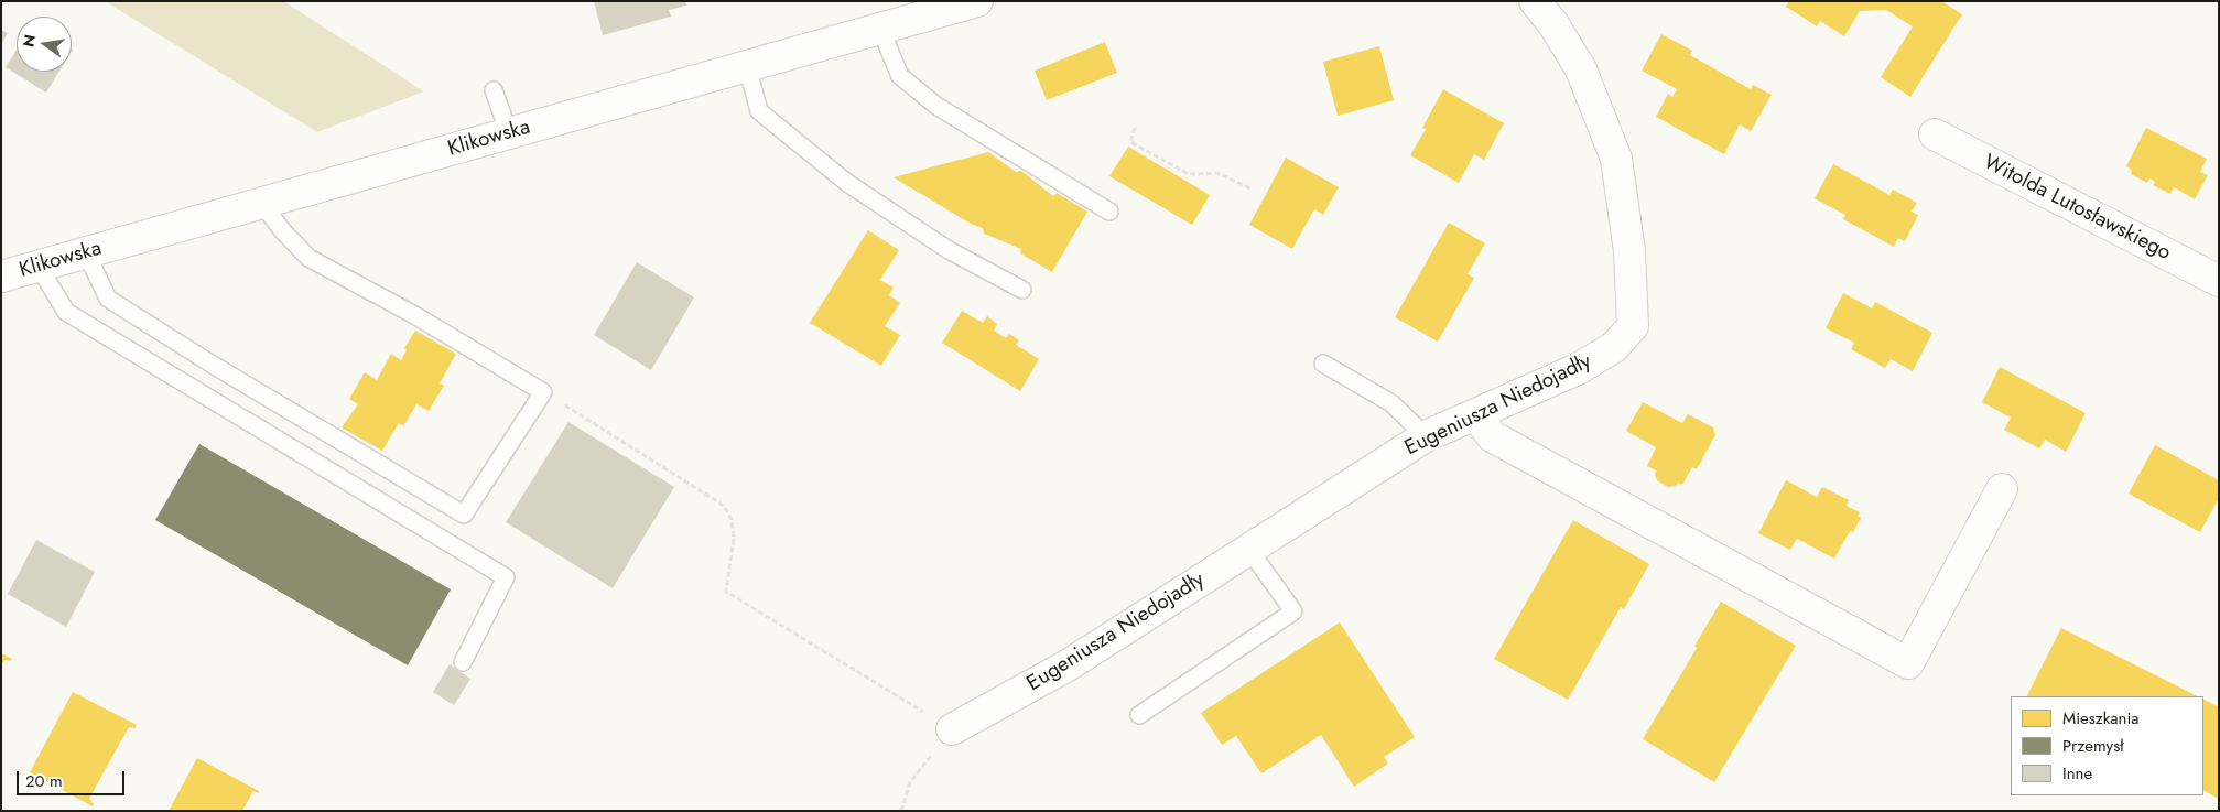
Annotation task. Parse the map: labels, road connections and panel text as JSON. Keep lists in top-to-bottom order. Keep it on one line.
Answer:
{"streets":{"street":["Klikowska","Witolda Lutosławskiego","Eugeniusza Niedojadły"]},"legend":["Mieszkania","Przemysł","Inne"],"scale_bar":"20 m","north":"left"}
